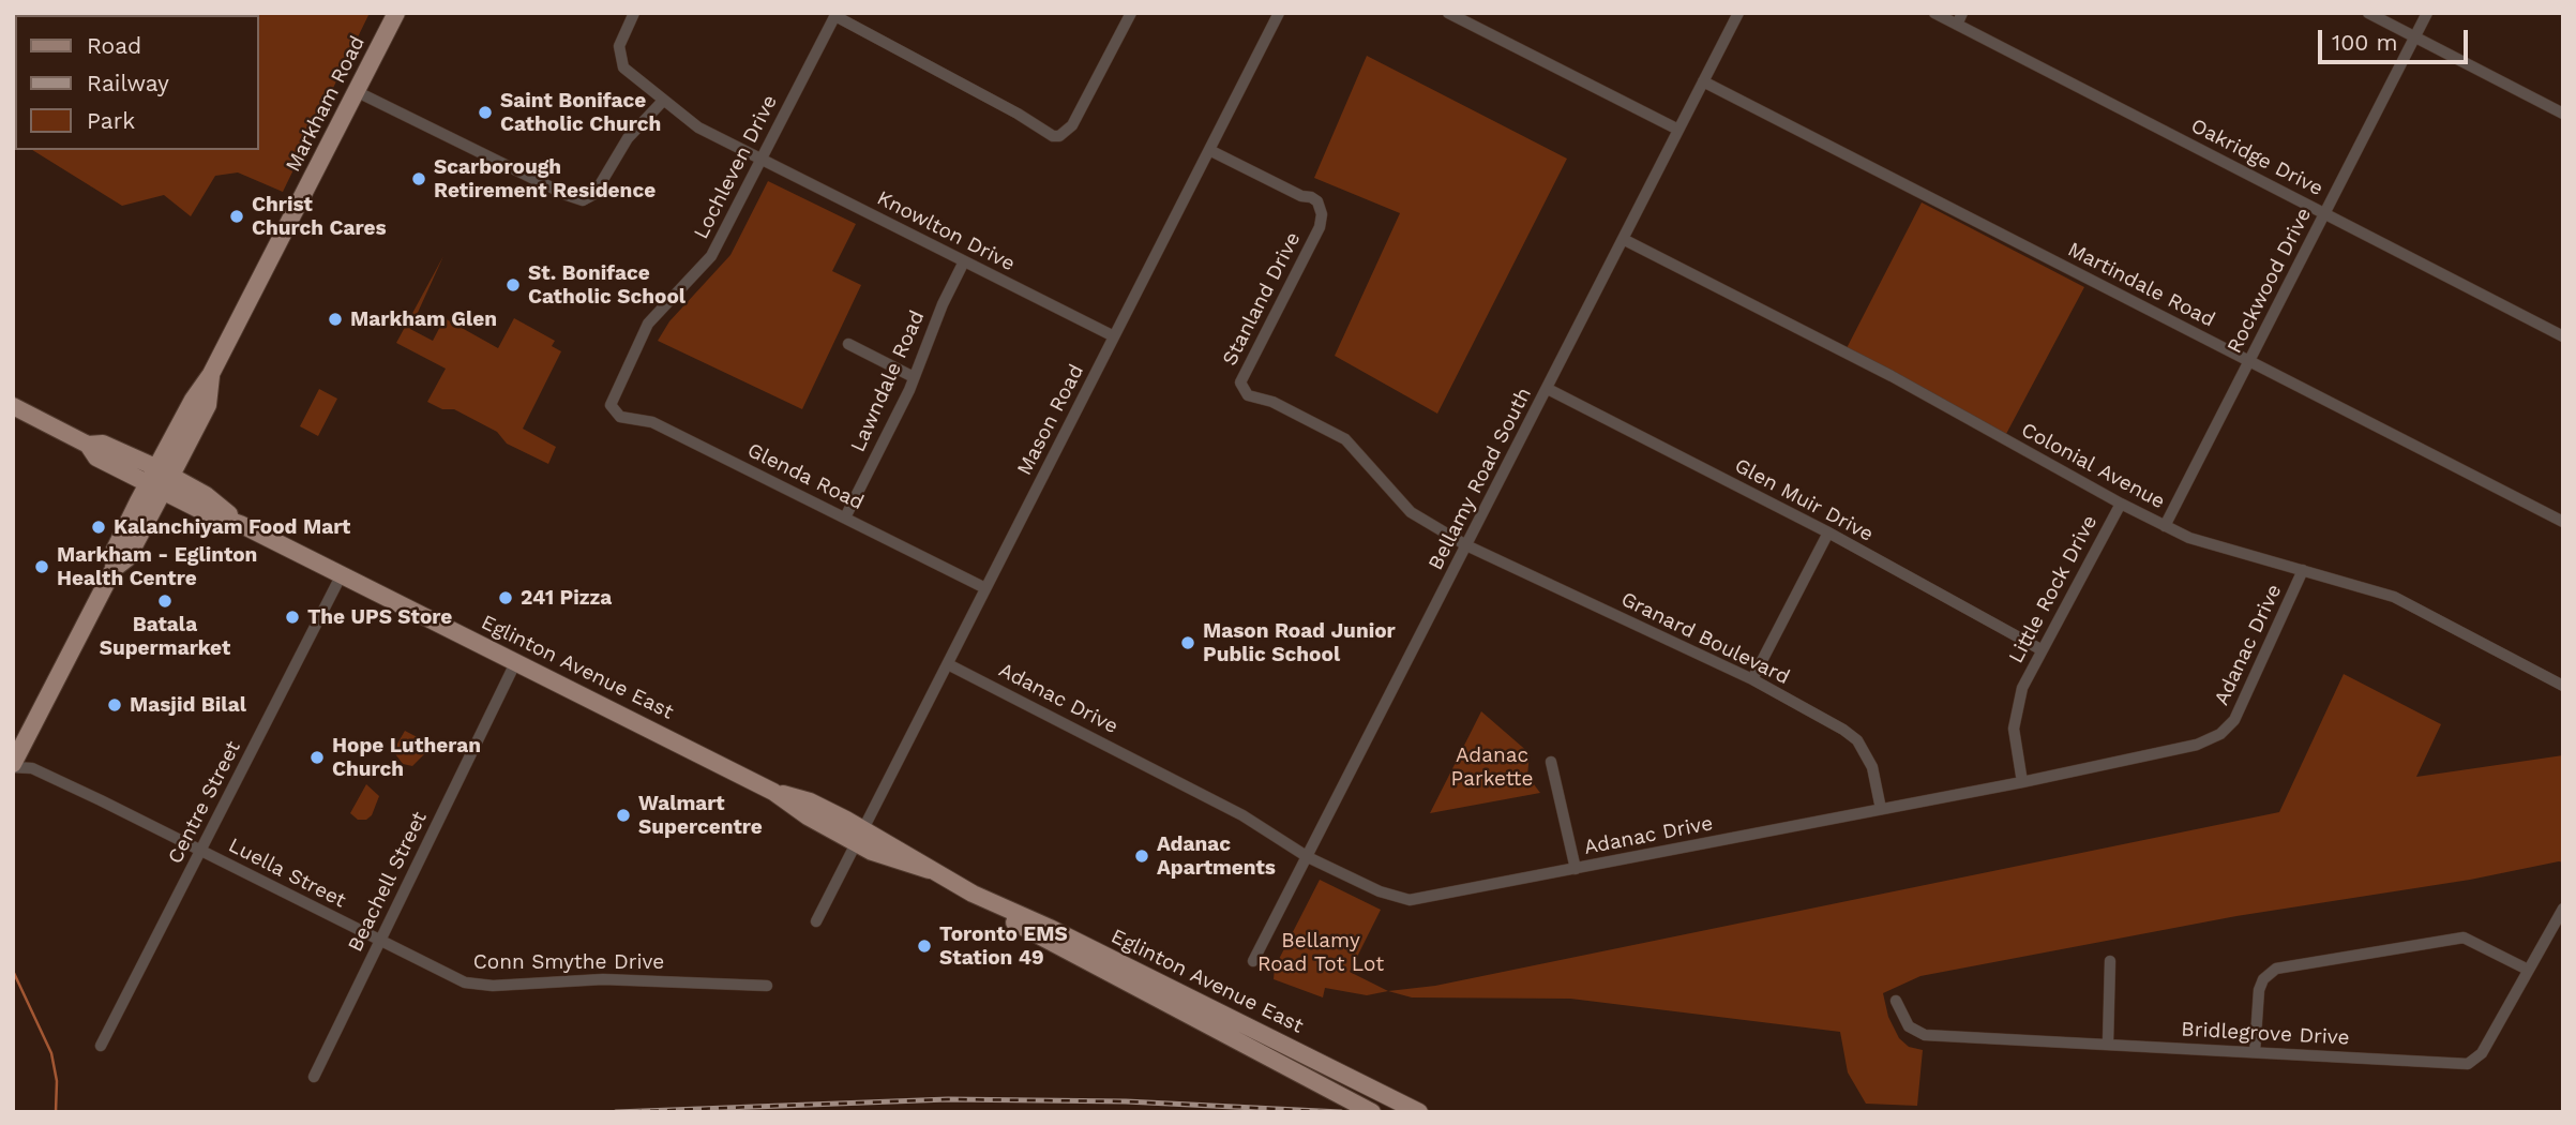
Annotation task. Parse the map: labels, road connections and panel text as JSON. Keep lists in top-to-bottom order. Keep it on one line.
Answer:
{"streets":{"main road":["Markham Road","Eglinton Avenue East"],"street":["Oakridge Drive","Lochleven Drive","Knowlton Drive","Rockwood Drive","Martindale Road","Stanland Drive","Lawndale Road","Mason Road","Colonial Avenue","Glenda Road","Bellamy Road South","Glen Muir Drive","Little Rock Drive","Granard Boulevard","Adanac Drive","Centre Street","Luella Street","Beachell Street","Conn Smythe Drive","Bridlegrove Drive"]},"crossings":[["Markham Road","Eglinton Avenue East"],["Markham Road","Luella Street"],["Oakridge Drive","Rockwood Drive"],["Lochleven Drive","Knowlton Drive"],["Lochleven Drive","Glenda Road"],["Knowlton Drive","Lawndale Road"],["Knowlton Drive","Mason Road"],["Rockwood Drive","Martindale Road"],["Rockwood Drive","Colonial Avenue"],["Martindale Road","Bellamy Road South"],["Stanland Drive","Mason Road"],["Stanland Drive","Bellamy Road South"],["Stanland Drive","Granard Boulevard"],["Lawndale Road","Glenda Road"],["Mason Road","Glenda Road"],["Mason Road","Adanac Drive"],["Mason Road","Eglinton Avenue East"],["Colonial Avenue","Bellamy Road South"],["Colonial Avenue","Little Rock Drive"],["Colonial Avenue","Adanac Drive"],["Bellamy Road South","Glen Muir Drive"],["Bellamy Road South","Granard Boulevard"],["Bellamy Road South","Adanac Drive"],["Glen Muir Drive","Little Rock Drive"],["Little Rock Drive","Adanac Drive"],["Granard Boulevard","Adanac Drive"],["Eglinton Avenue East","Centre Street"],["Eglinton Avenue East","Beachell Street"],["Centre Street","Luella Street"],["Luella Street","Beachell Street"],["Luella Street","Conn Smythe Drive"],["Beachell Street","Conn Smythe Drive"]],"parks":["Adanac Parkette","Bellamy Road Tot Lot"],"places":["Saint Boniface Catholic Church","Scarborough Retirement Residence","Christ Church Cares","St. Boniface Catholic School","Markham Glen","Kalanchiyam Food Mart","Markham - Eglinton Health Centre","241 Pizza","Batala Supermarket","The UPS Store","Mason Road Junior Public School","Masjid Bilal","Hope Lutheran Church","Walmart Supercentre","Adanac Apartments","Toronto EMS Station 49"],"legend":["Road","Railway","Park"],"scale_bar":"100 m"}
